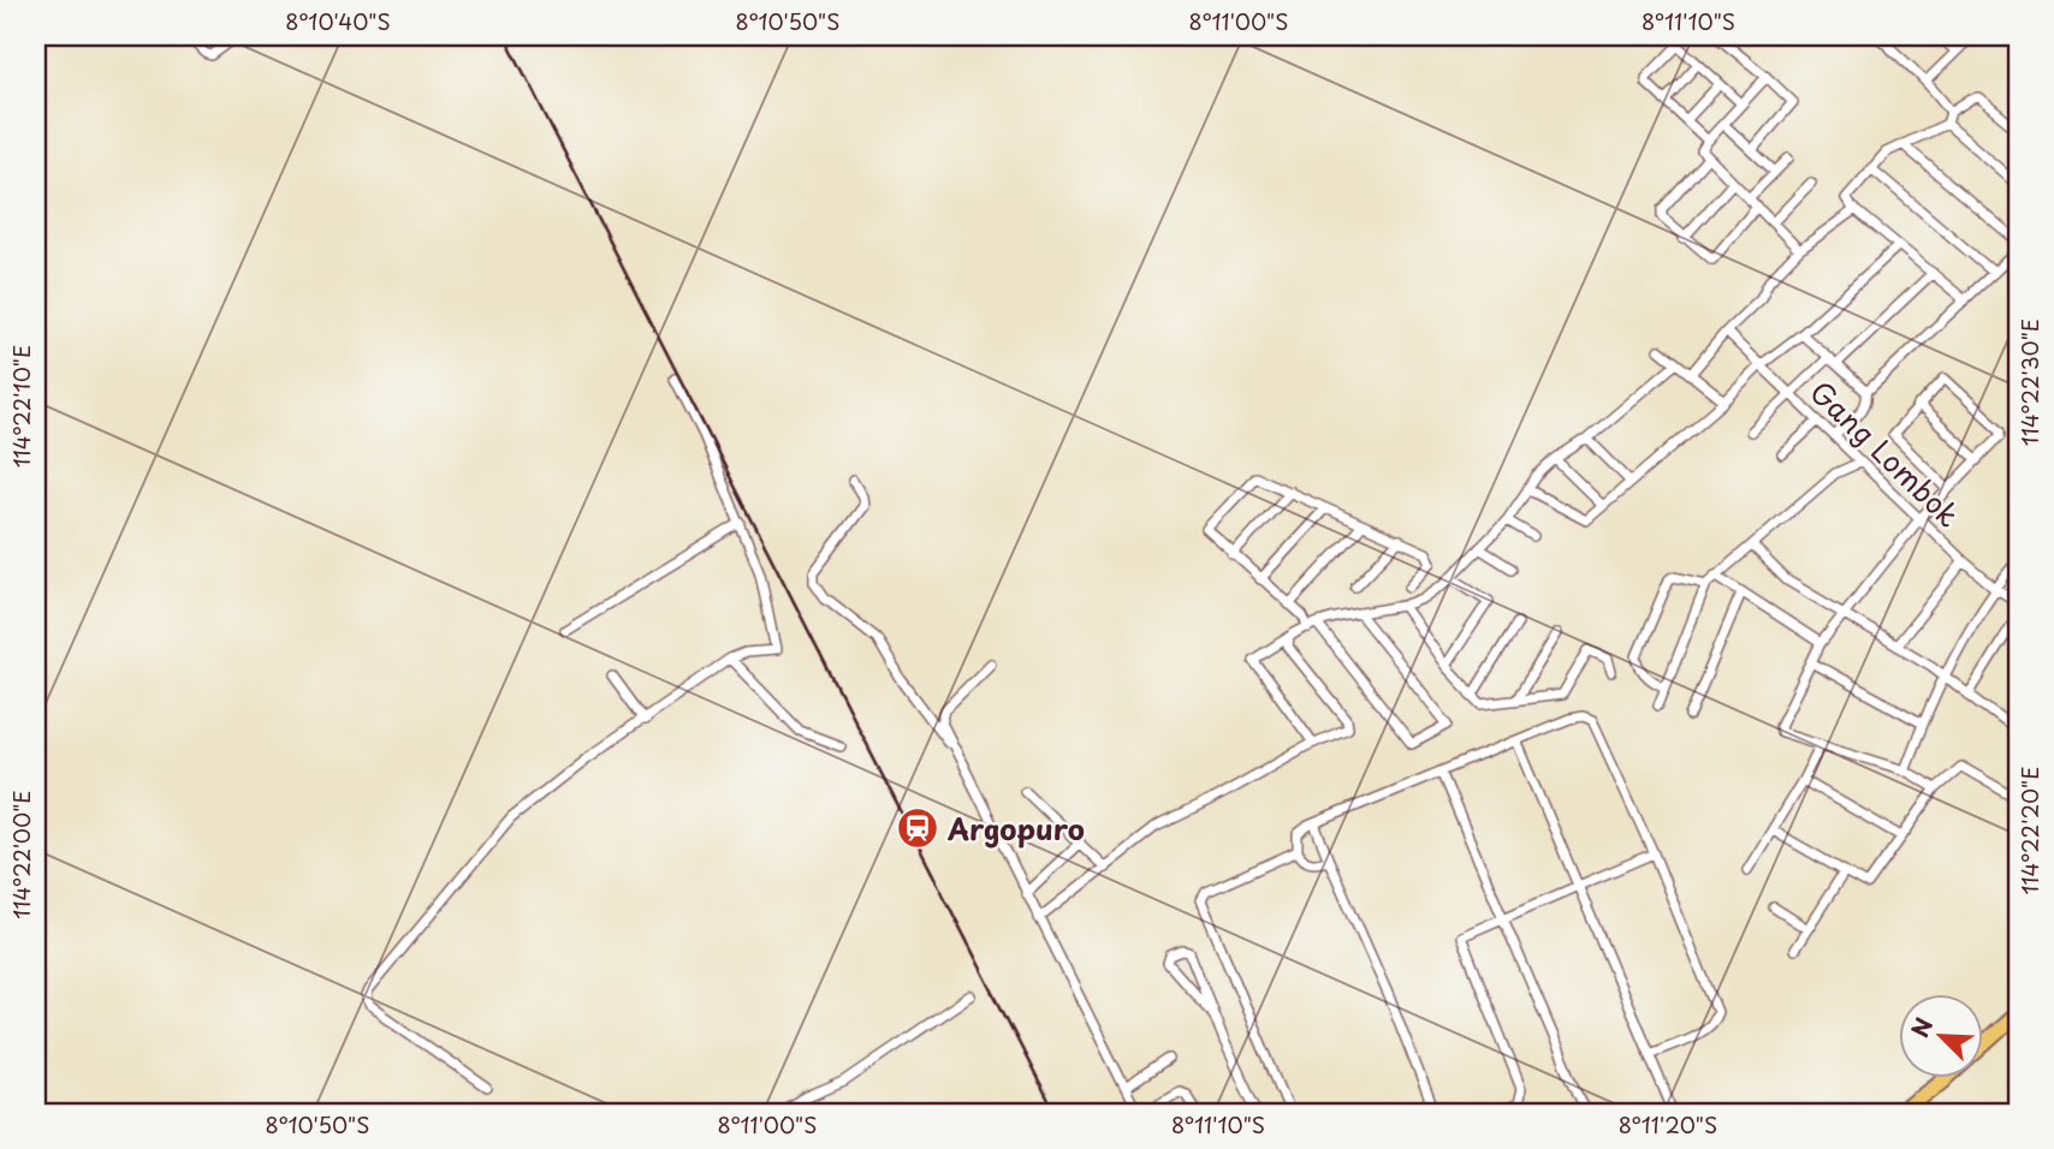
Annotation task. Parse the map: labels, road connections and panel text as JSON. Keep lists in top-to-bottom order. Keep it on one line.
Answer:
{"streets":{"street":["Gang Lombok"]},"places":{"station":["Argopuro"]},"north":"top left","coordinates":["8°10'40\"S","8°10'50\"S","8°11'00\"S","8°11'10\"S","114°22'30\"E","114°22'10\"E","114°22'20\"E","114°22'00\"E","8°11'20\"S"]}
